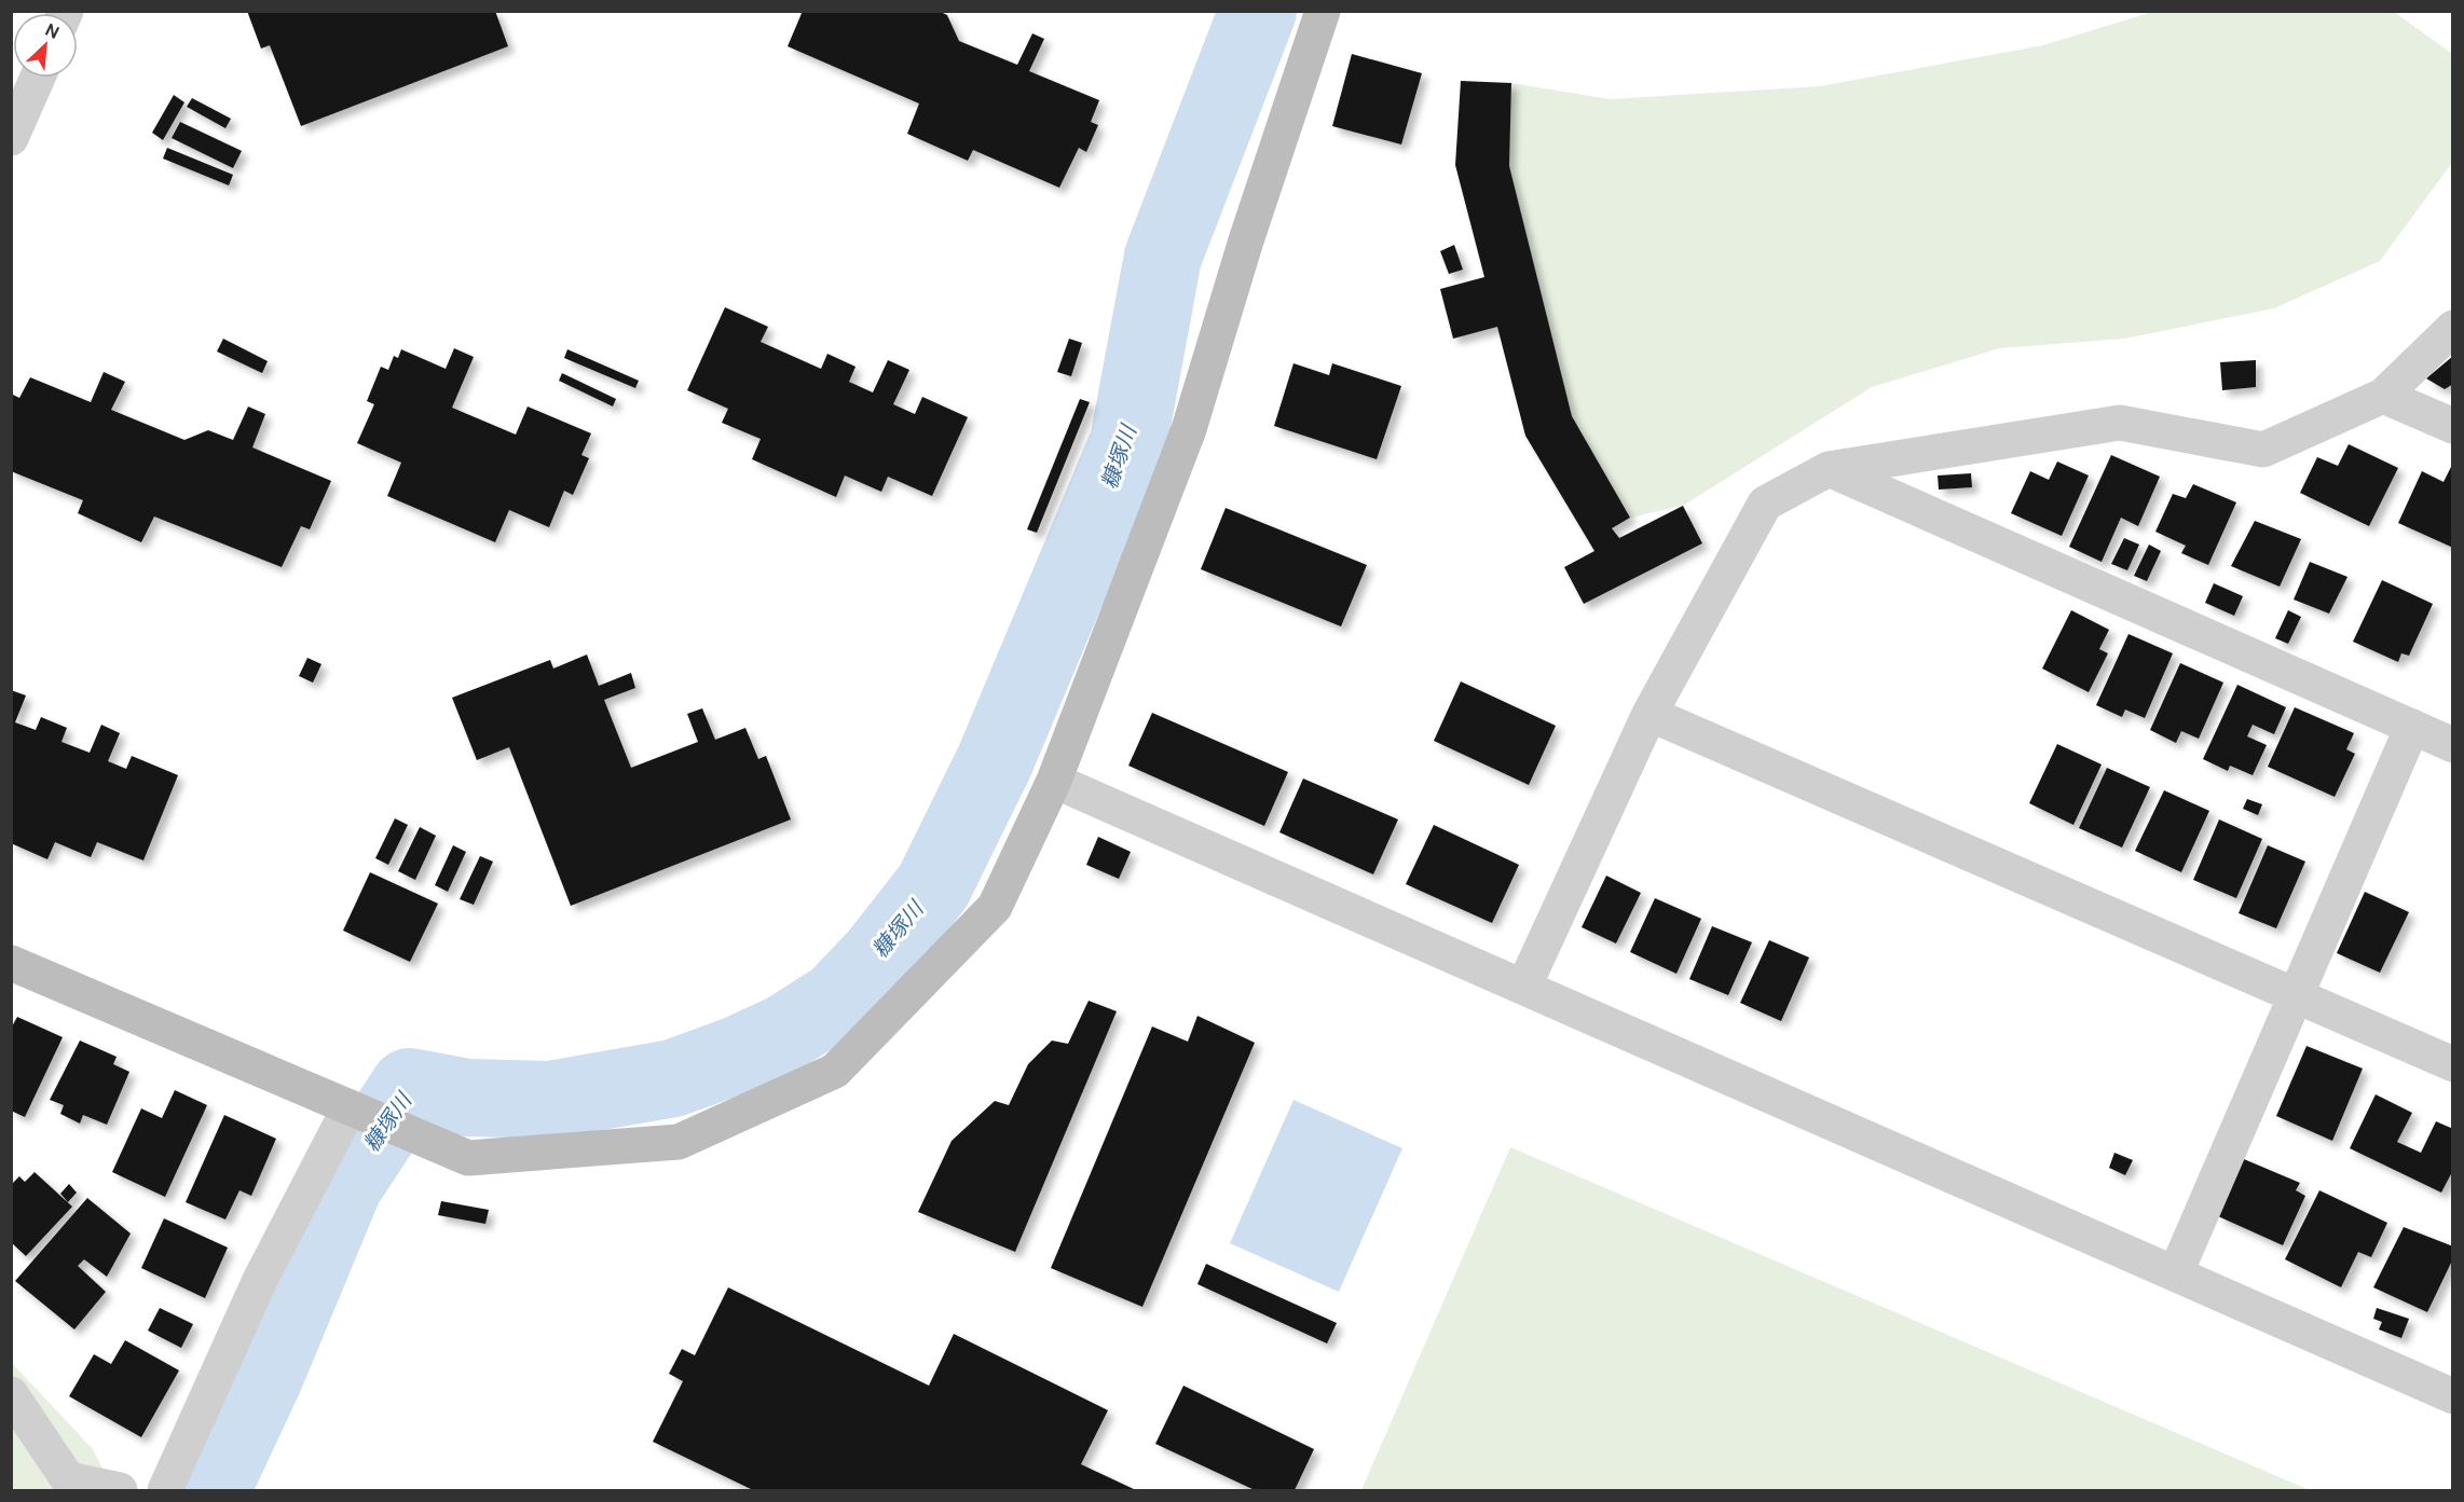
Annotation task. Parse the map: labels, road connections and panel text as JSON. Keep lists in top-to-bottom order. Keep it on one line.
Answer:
{"water":["糠塚川"],"north":"top right"}
